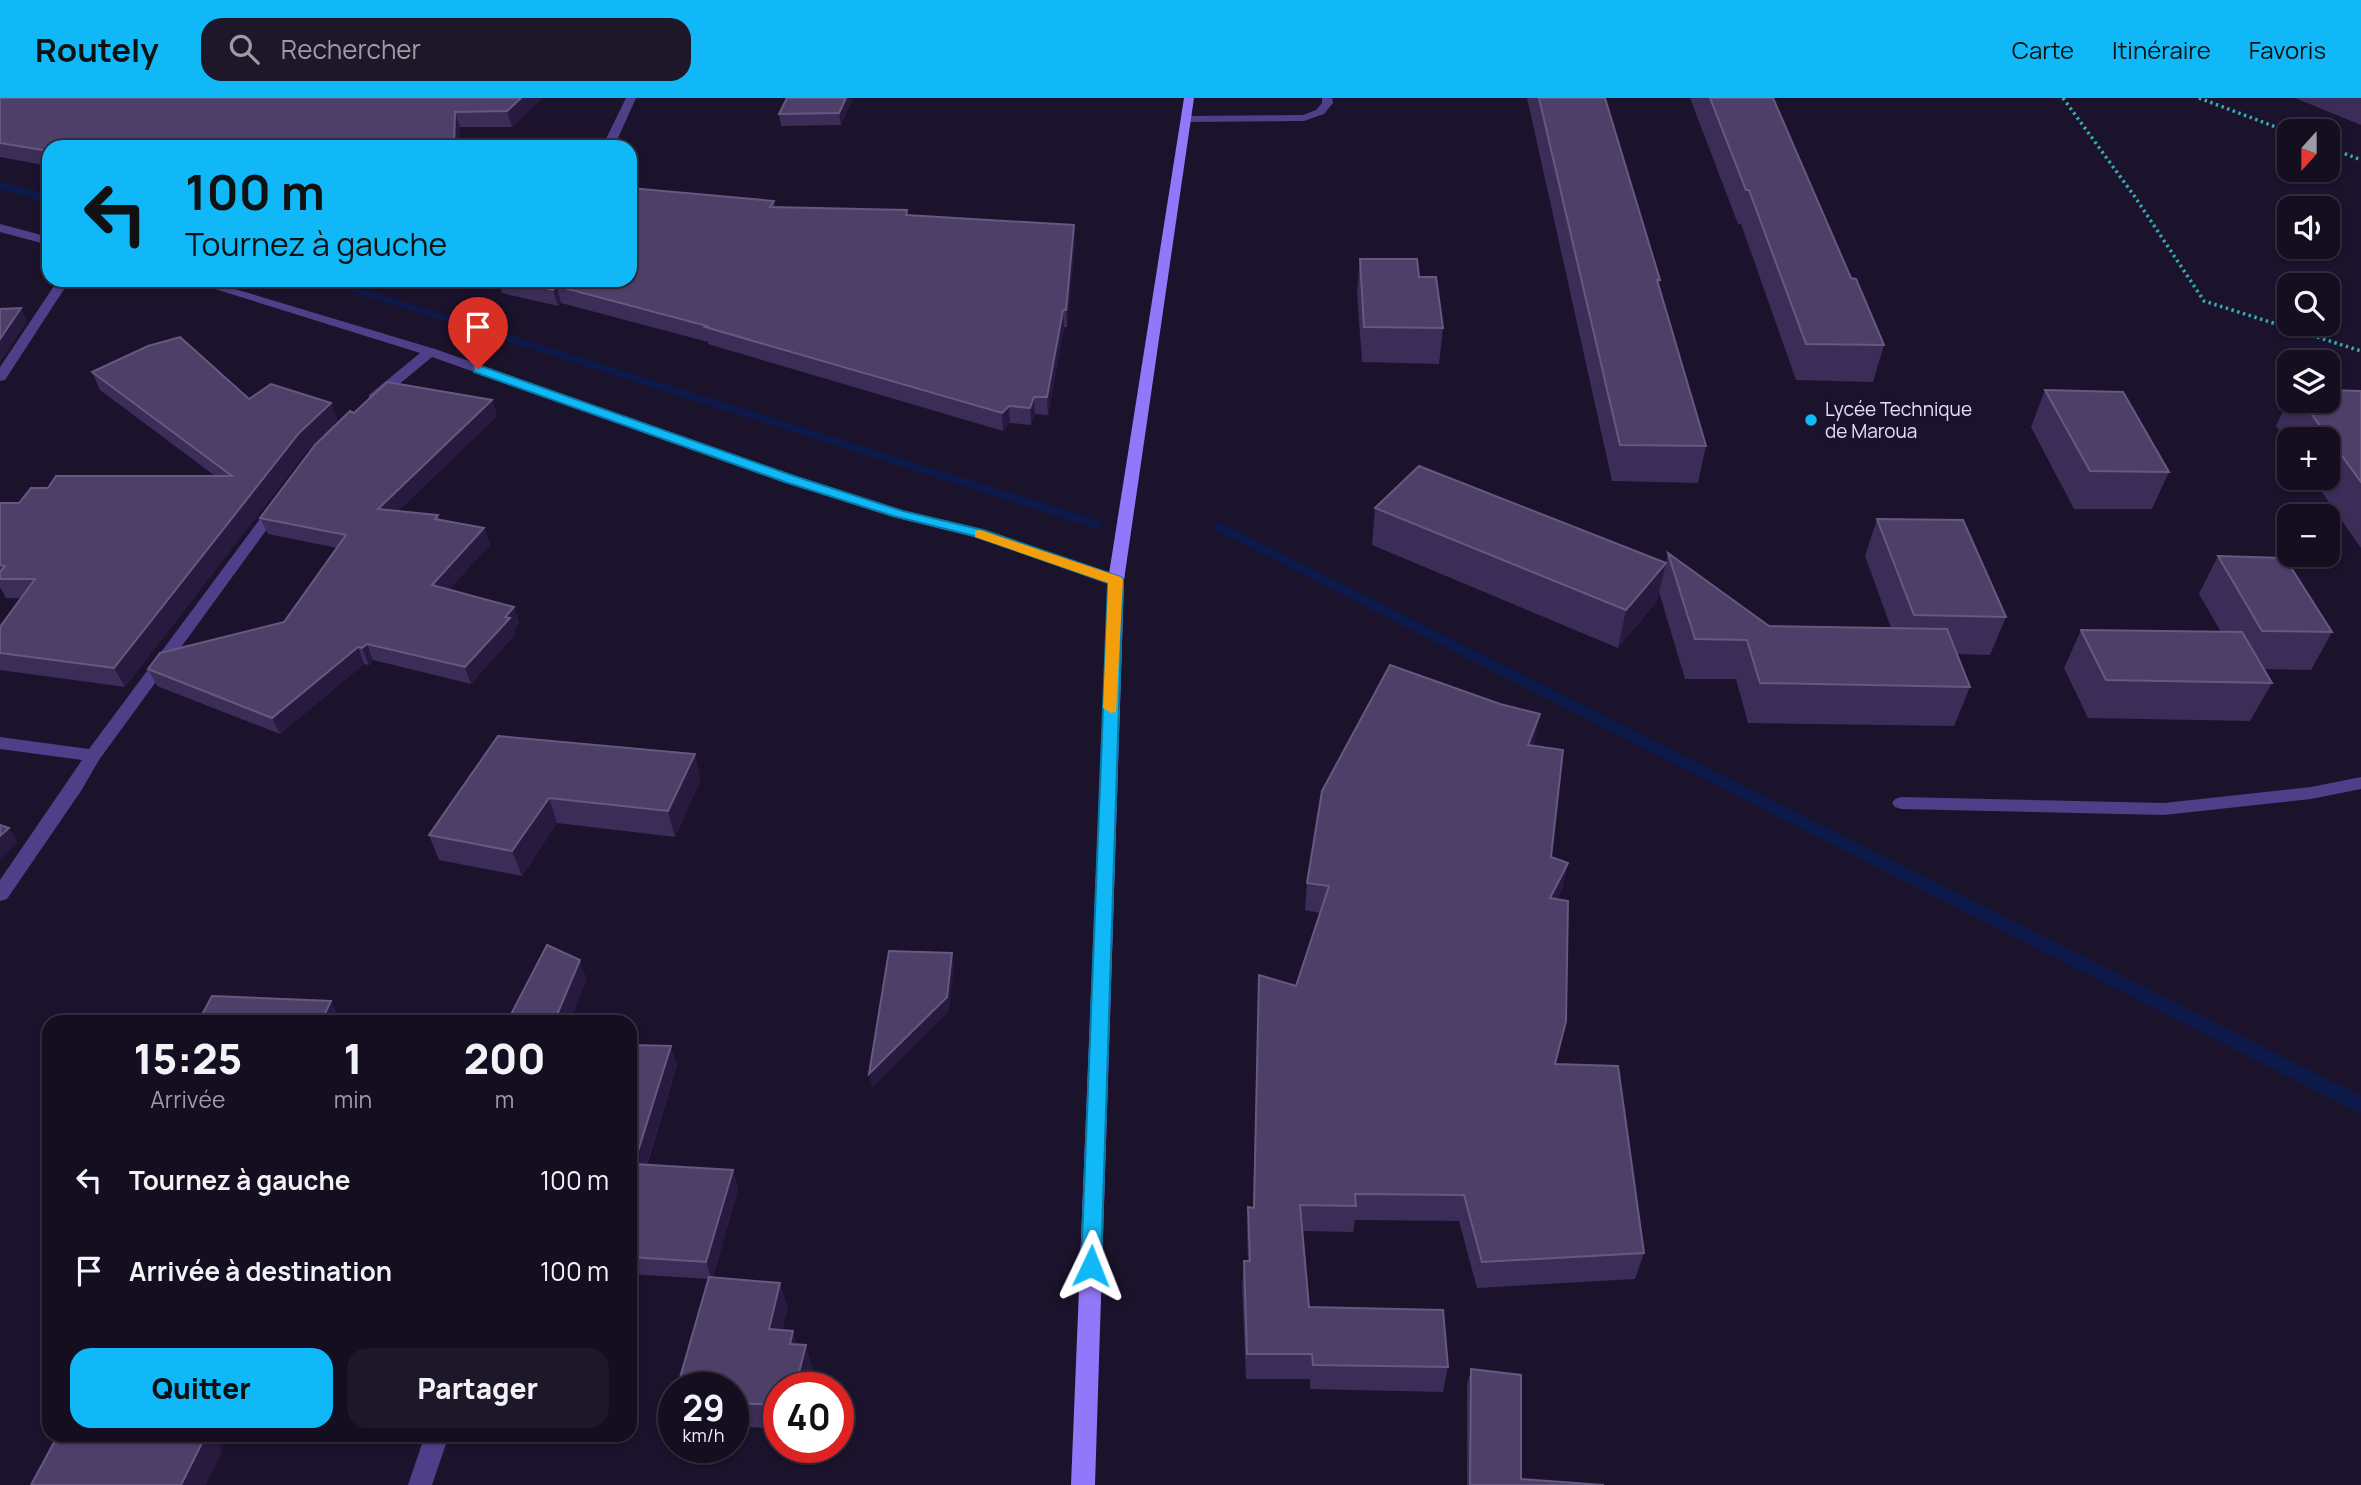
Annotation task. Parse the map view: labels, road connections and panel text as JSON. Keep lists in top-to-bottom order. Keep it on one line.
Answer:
{"places":["Lycée Technique de Maroua"],"north":"bottom","page":{"header":"Routely","search":"Rechercher","nav":["Carte","Itinéraire","Favoris"],"map_buttons":["+","−"],"turn":["100 m","Tournez à gauche"],"eta":["15:25","Arrivée","1","min","200","m"],"list":[{"name":"Tournez à gauche","value":"100 m"},{"name":"Arrivée à destination","value":"100 m"}],"buttons":["Quitter","Partager"],"speed":"29 km/h","limit":"40"}}
